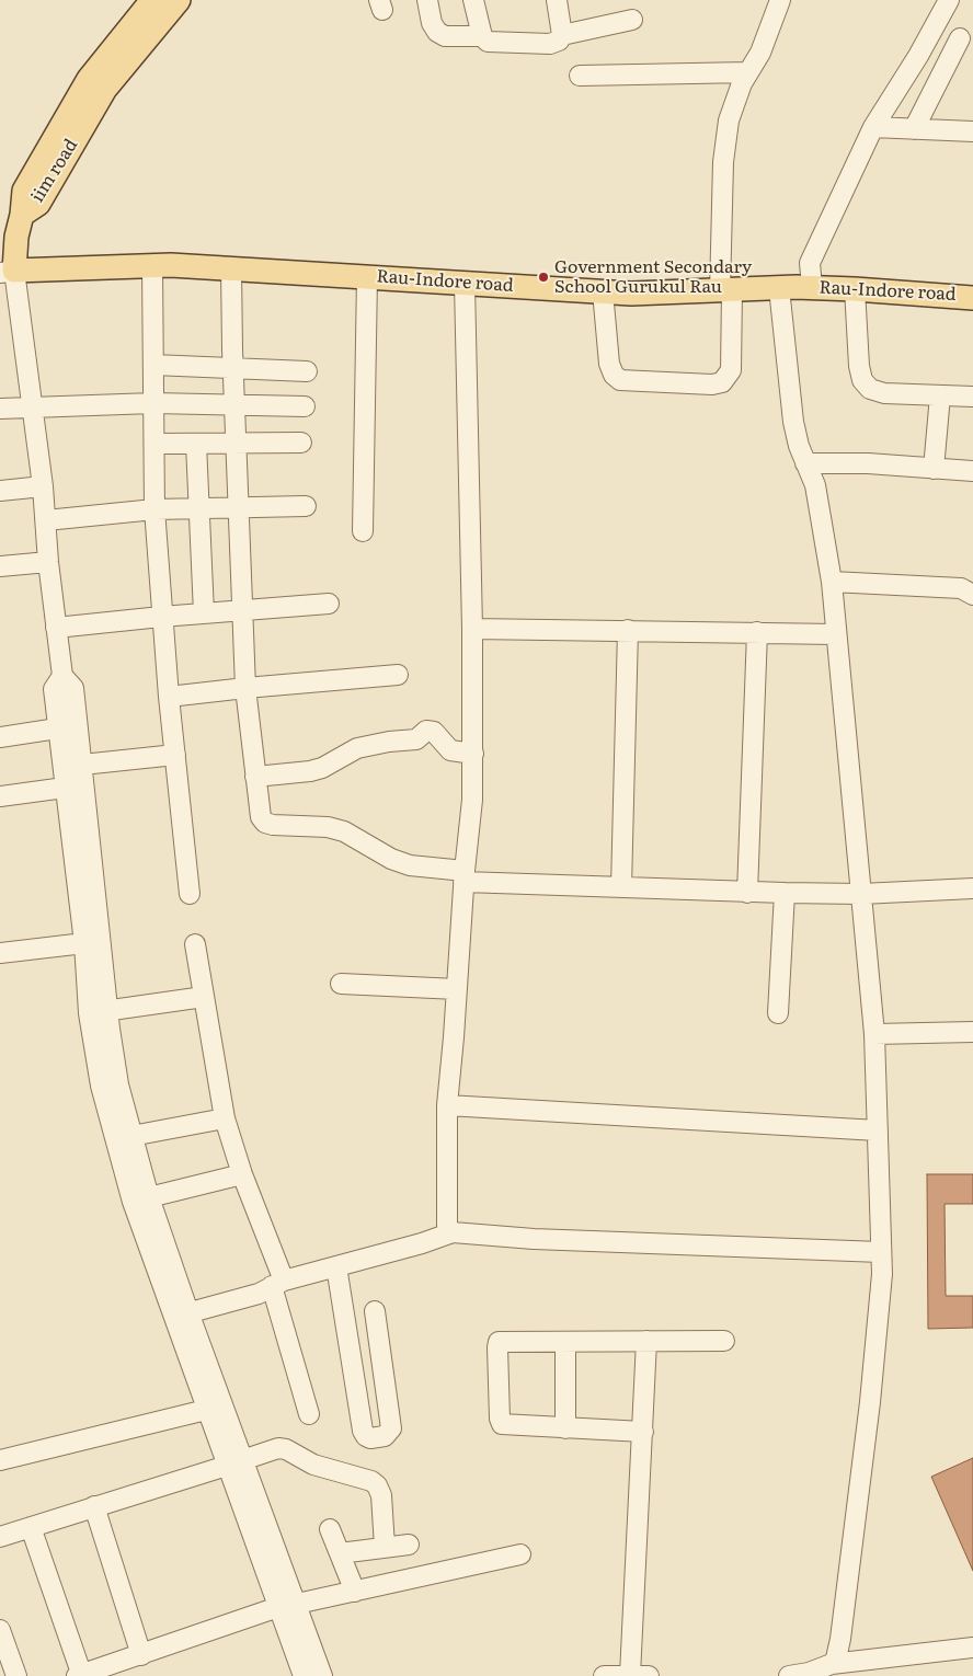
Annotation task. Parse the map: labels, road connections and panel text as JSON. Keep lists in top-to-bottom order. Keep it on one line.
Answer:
{"streets":{"main road":["iim road","Rau-Indore road"]},"places":["Government Secondary School Gurukul Rau"]}
